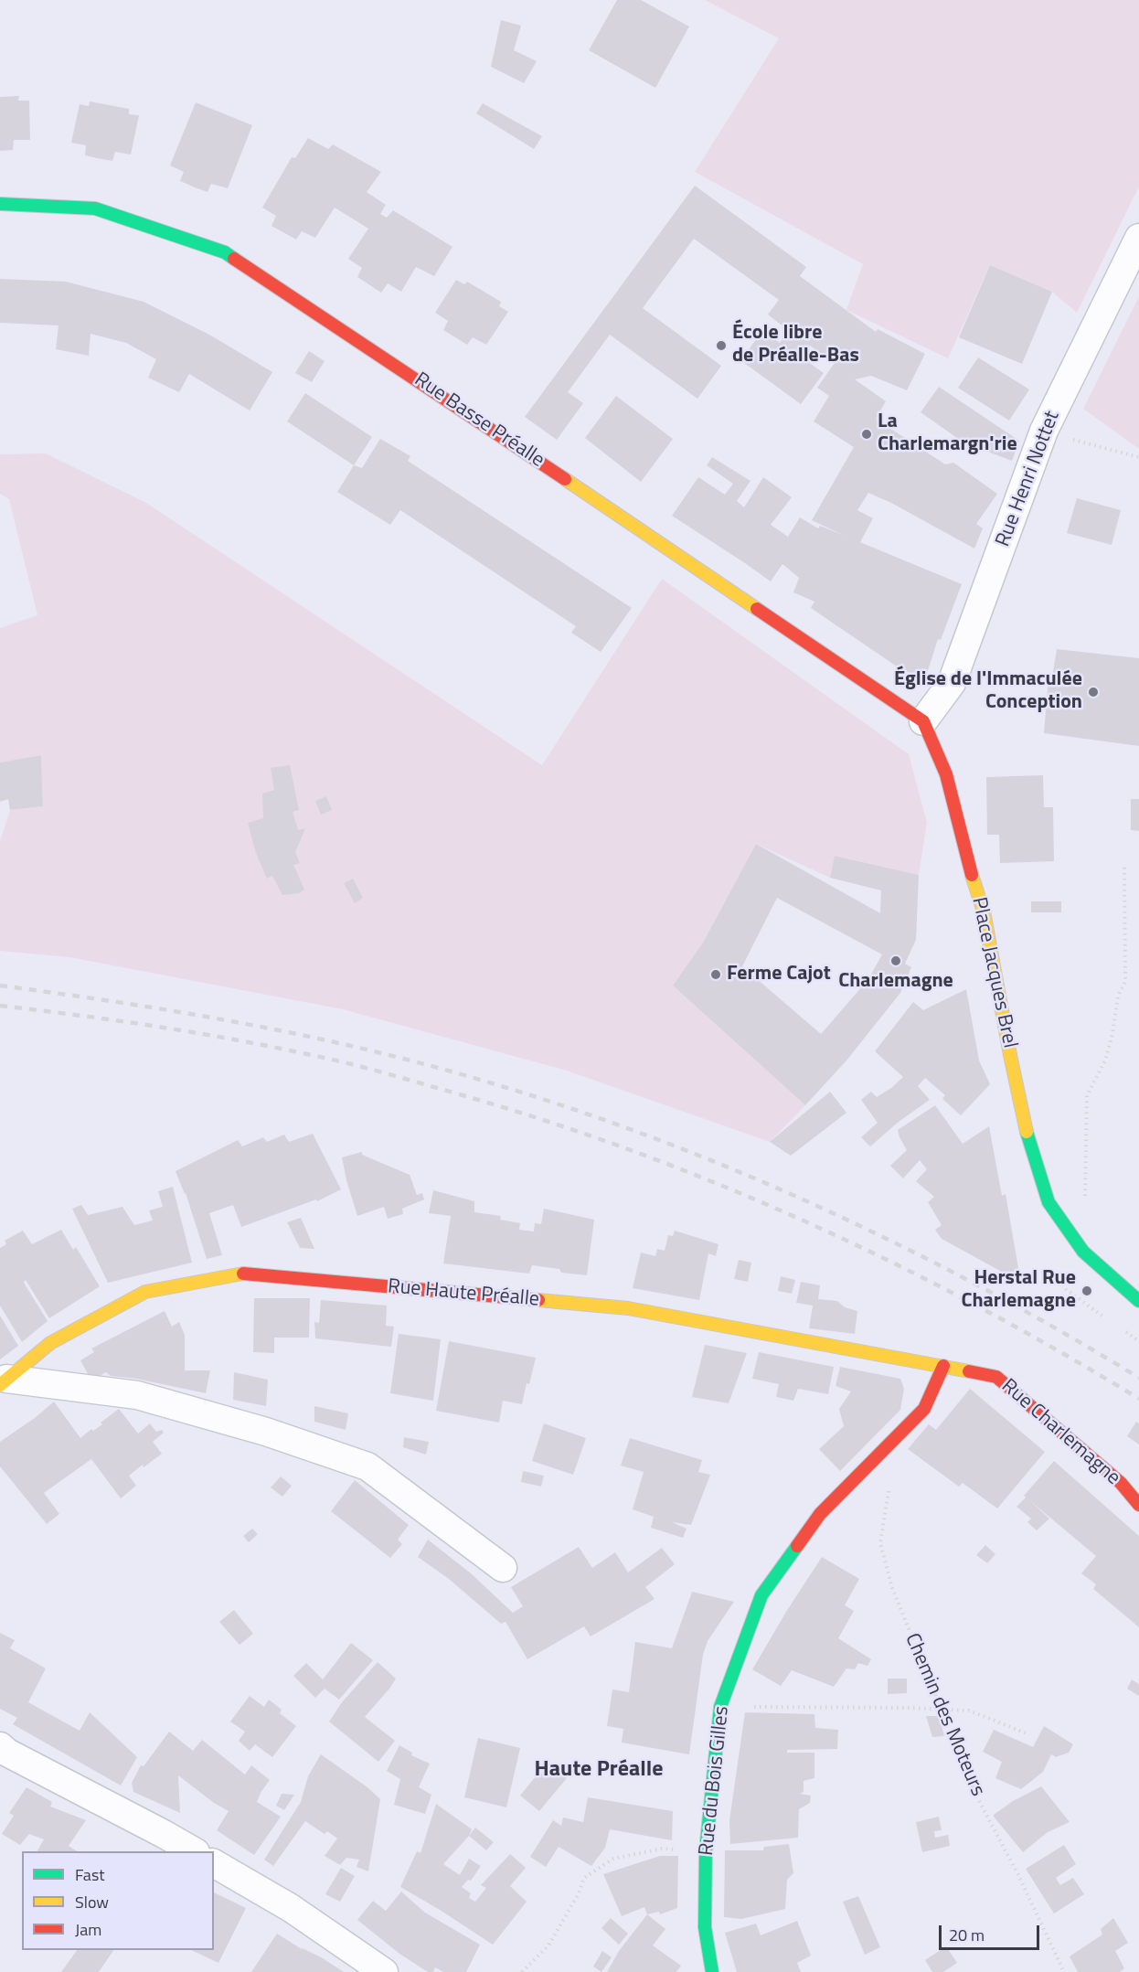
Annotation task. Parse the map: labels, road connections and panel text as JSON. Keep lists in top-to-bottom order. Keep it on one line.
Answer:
{"streets":{"street":["Rue Basse Préalle","Rue Henri Nottet","Place Jacques Brel","Rue Haute Préalle","Rue Charlemagne","Rue du Bois Gilles"],"path":["Chemin des Moteurs"]},"crossings":[["Rue Basse Préalle","Rue Henri Nottet"],["Rue Basse Préalle","Place Jacques Brel"],["Rue Henri Nottet","Place Jacques Brel"],["Rue Haute Préalle","Rue Charlemagne"],["Rue Haute Préalle","Rue du Bois Gilles"],["Rue Charlemagne","Rue du Bois Gilles"],["Chemin des Moteurs","Rue du Bois Gilles"]],"districts":["Haute Préalle"],"places":["École libre de Préalle-Bas","La Charlemargn'rie","Église de l'Immaculée Conception","Charlemagne","Ferme Cajot","Herstal Rue Charlemagne"],"legend":["Fast","Slow","Jam"],"scale_bar":"20 m"}
